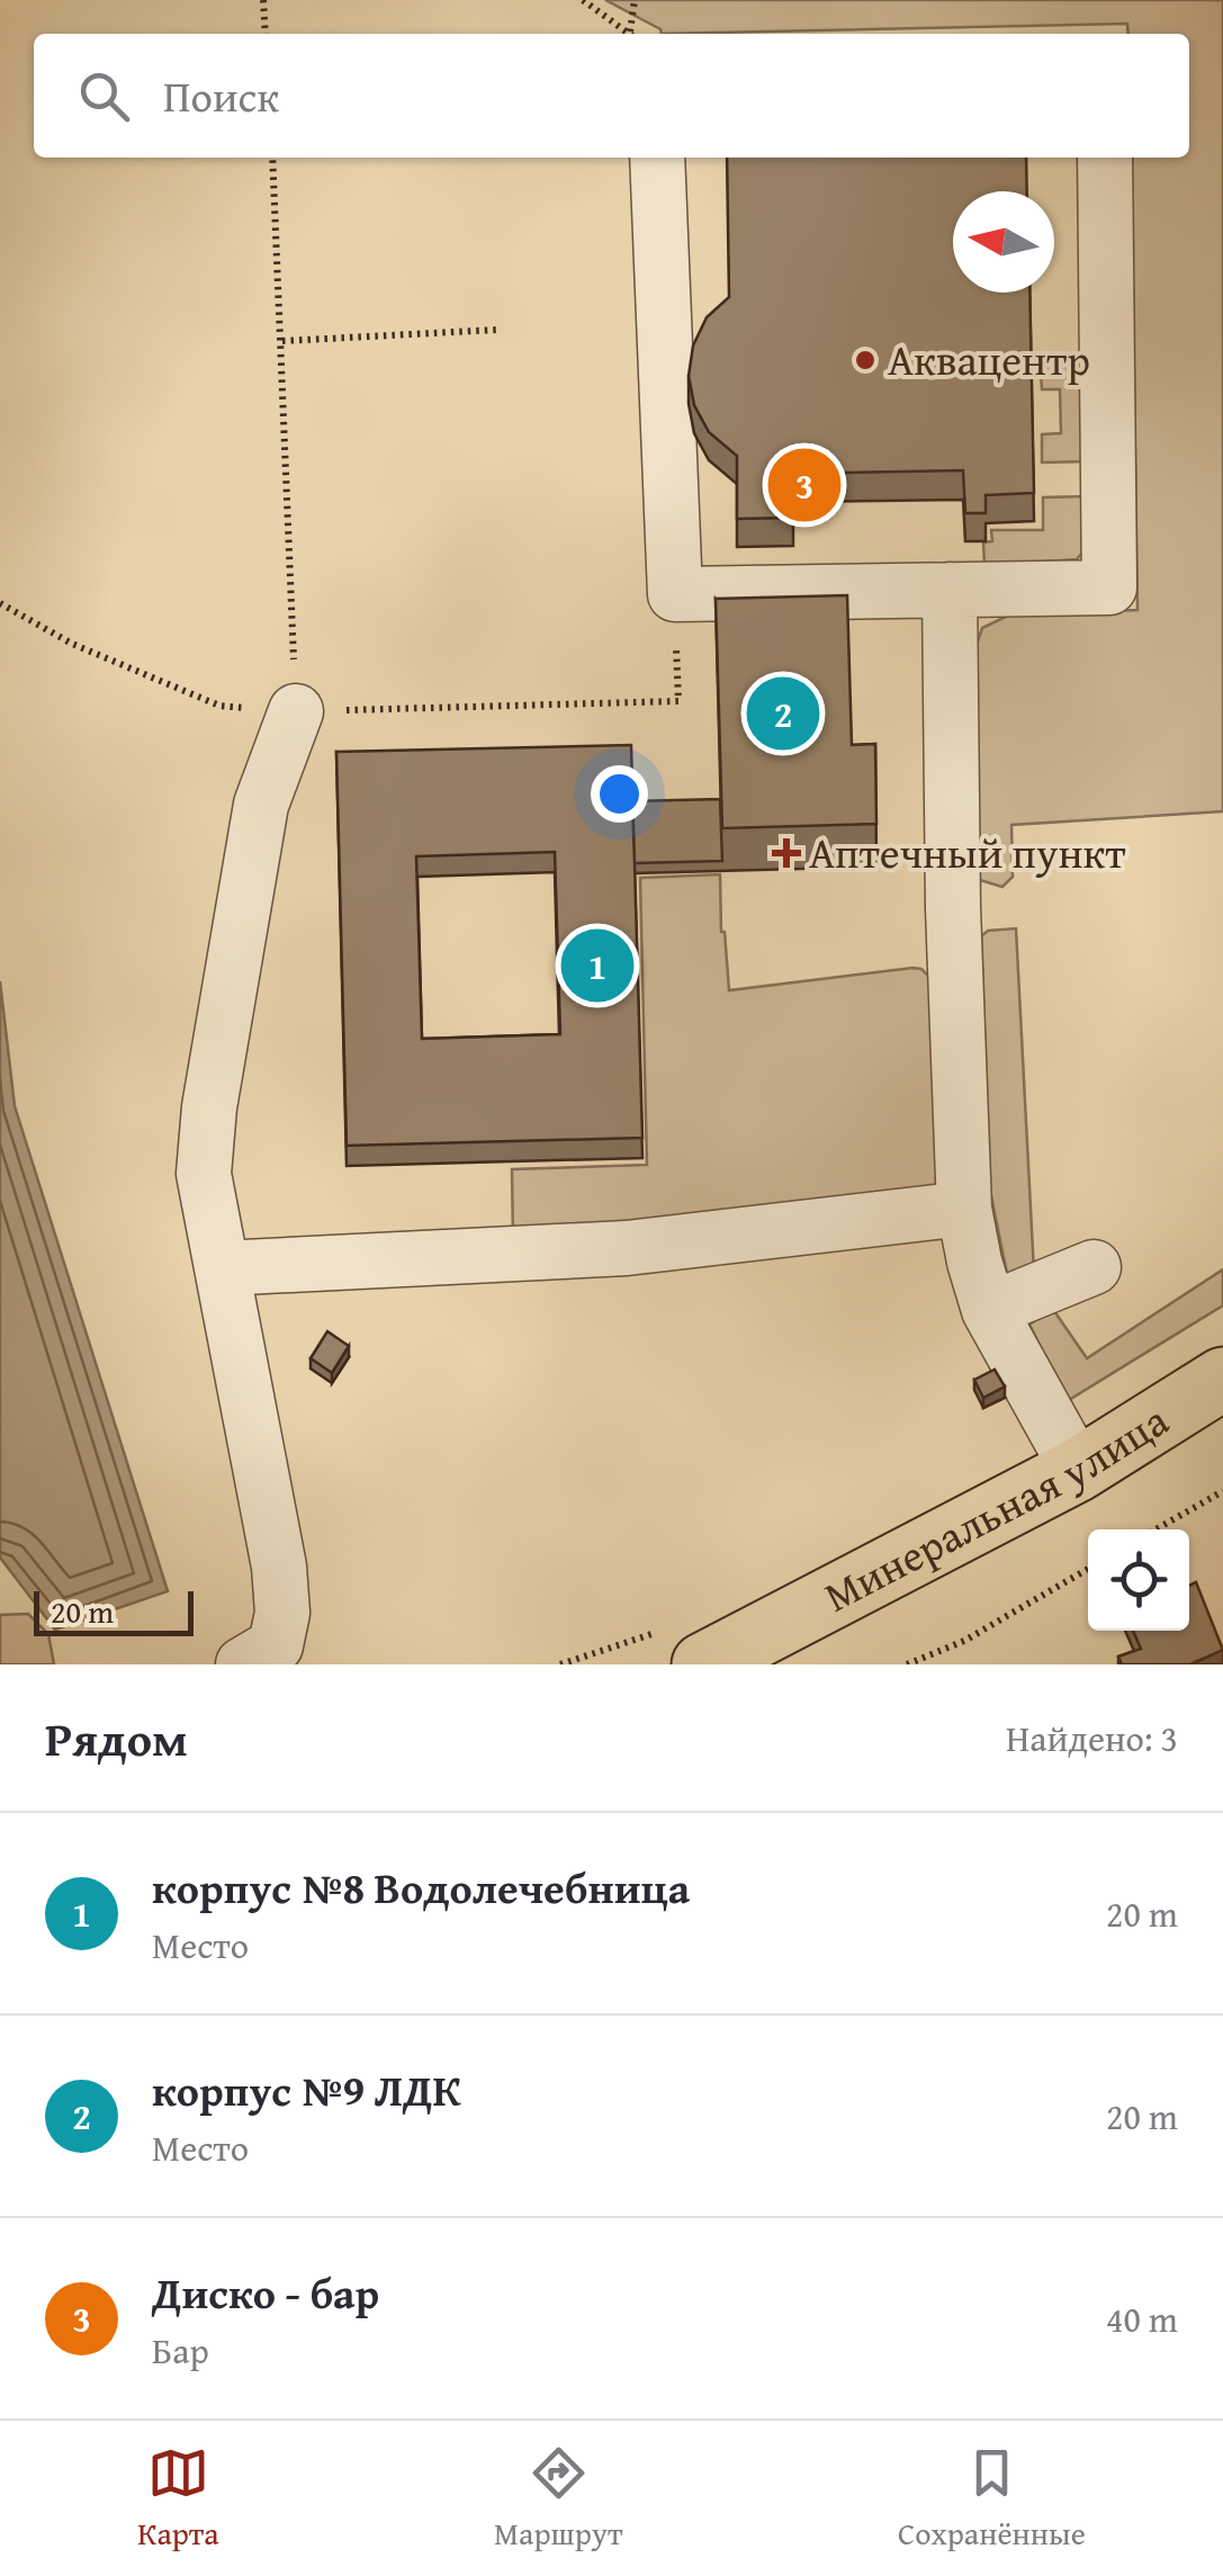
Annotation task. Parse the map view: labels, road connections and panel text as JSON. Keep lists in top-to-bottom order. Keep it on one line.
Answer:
{"streets":{"main road":["Минеральная улица"]},"places":{"other":["Аквацентр"],"health":["Аптечный пункт"]},"scale_bar":"20 m","north":"left","page":{"search":"Поиск","pins":["3","2","1"],"scale":"20 m","heading":["Рядом","Найдено: 3"],"list":[{"mark":"1","name":"корпус №8 Водолечебница","note":"Место","value":"20 m"},{"mark":"2","name":"корпус №9 ЛДК","note":"Место","value":"20 m"},{"mark":"3","name":"Диско - бар","note":"Бар","value":"40 m"}],"nav":["Карта","Маршрут","Сохранённые"]}}
